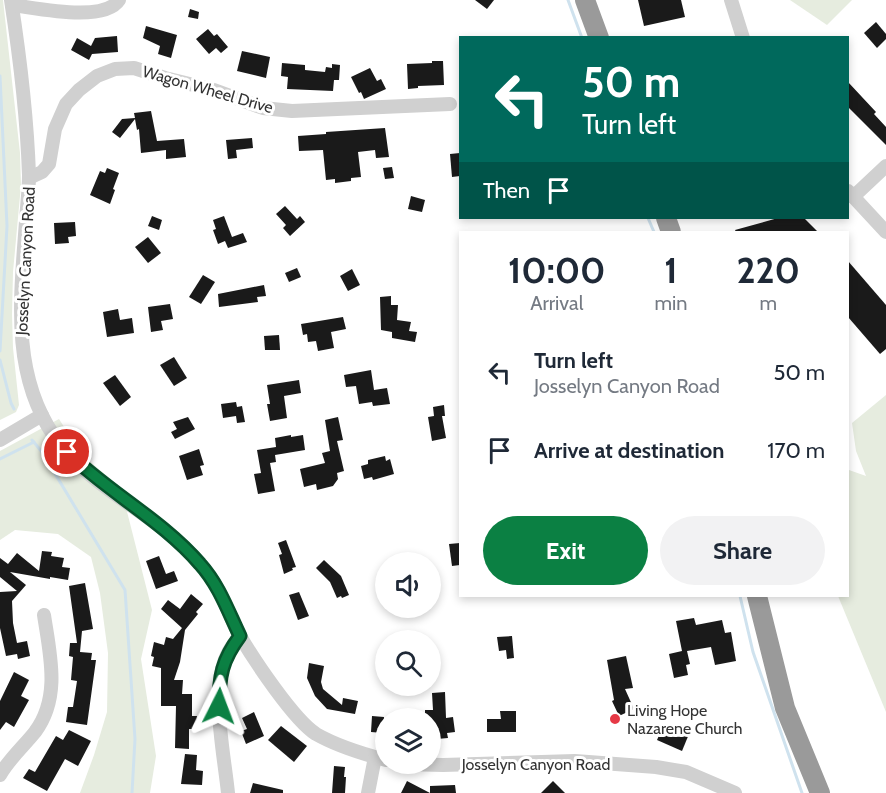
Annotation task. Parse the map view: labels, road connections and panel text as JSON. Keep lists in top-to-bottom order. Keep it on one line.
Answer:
{"streets":{"street":["Wagon Wheel Drive","Josselyn Canyon Road"]},"crossings":[["Wagon Wheel Drive","Josselyn Canyon Road"]],"places":["Living Hope Nazarene Church"],"page":{"turn":["50 m","Turn left"],"then":"Then","eta":["10:00","Arrival","1","min","220","m"],"list":[{"name":"Turn left","note":"Josselyn Canyon Road","value":"50 m"},{"name":"Arrive at destination","value":"170 m"}],"buttons":["Exit","Share"]}}
